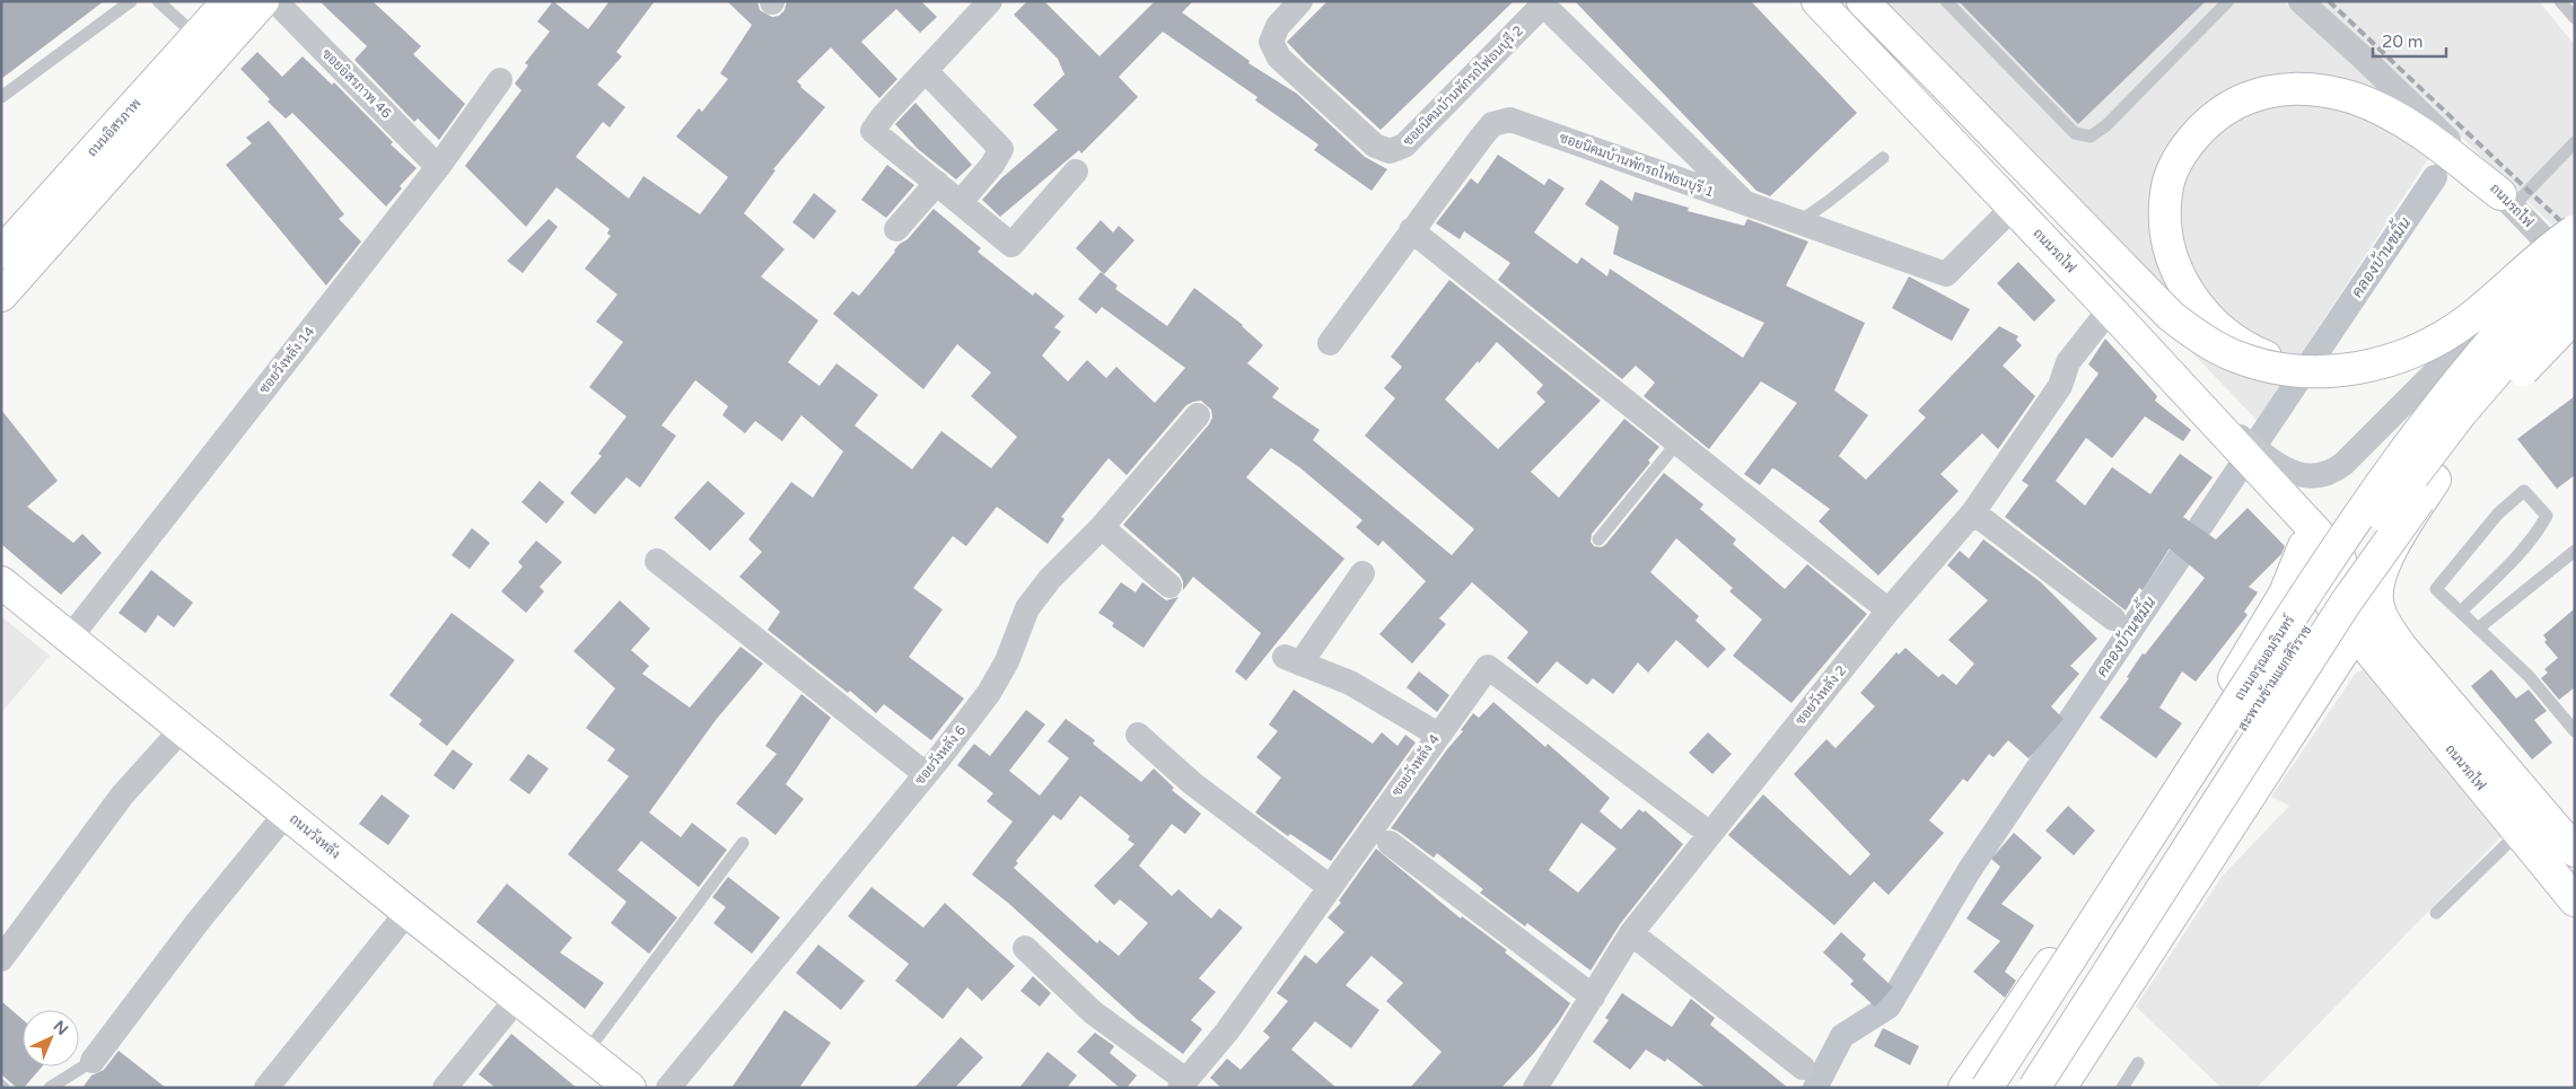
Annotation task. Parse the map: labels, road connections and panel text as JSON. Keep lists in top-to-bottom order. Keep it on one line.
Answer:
{"streets":{"main road":["ถนนอิสรภาพ","ถนนรถไฟ","ถนนอรุณอมรินทร์","สะพานข้ามแยกศิริราช","ถนนวังหลัง"],"street":["ซอยอิสรภาพ 46","ซอยนิคมบ้านพักรถไฟธนบุรี 2","ซอยนิคมบ้านพักรถไฟธนบุรี 1","ซอยวังหลัง 14","ซอยวังหลัง 2","ซอยวังหลัง 6","ซอยวังหลัง 4"]},"crossings":[["ซอยอิสรภาพ 46","ซอยวังหลัง 14"],["ซอยนิคมบ้านพักรถไฟธนบุรี 1","ถนนรถไฟ"],["ถนนรถไฟ","ถนนอรุณอมรินทร์"],["ถนนรถไฟ","สะพานข้ามแยกศิริราช"],["ถนนรถไฟ","ซอยวังหลัง 2"],["ซอยวังหลัง 14","ถนนวังหลัง"],["ถนนอรุณอมรินทร์","สะพานข้ามแยกศิริราช"],["ซอยวังหลัง 2","ซอยวังหลัง 4"]],"water":["คลองบ้านขมิ้น"],"scale_bar":"20 m","north":"top right"}
